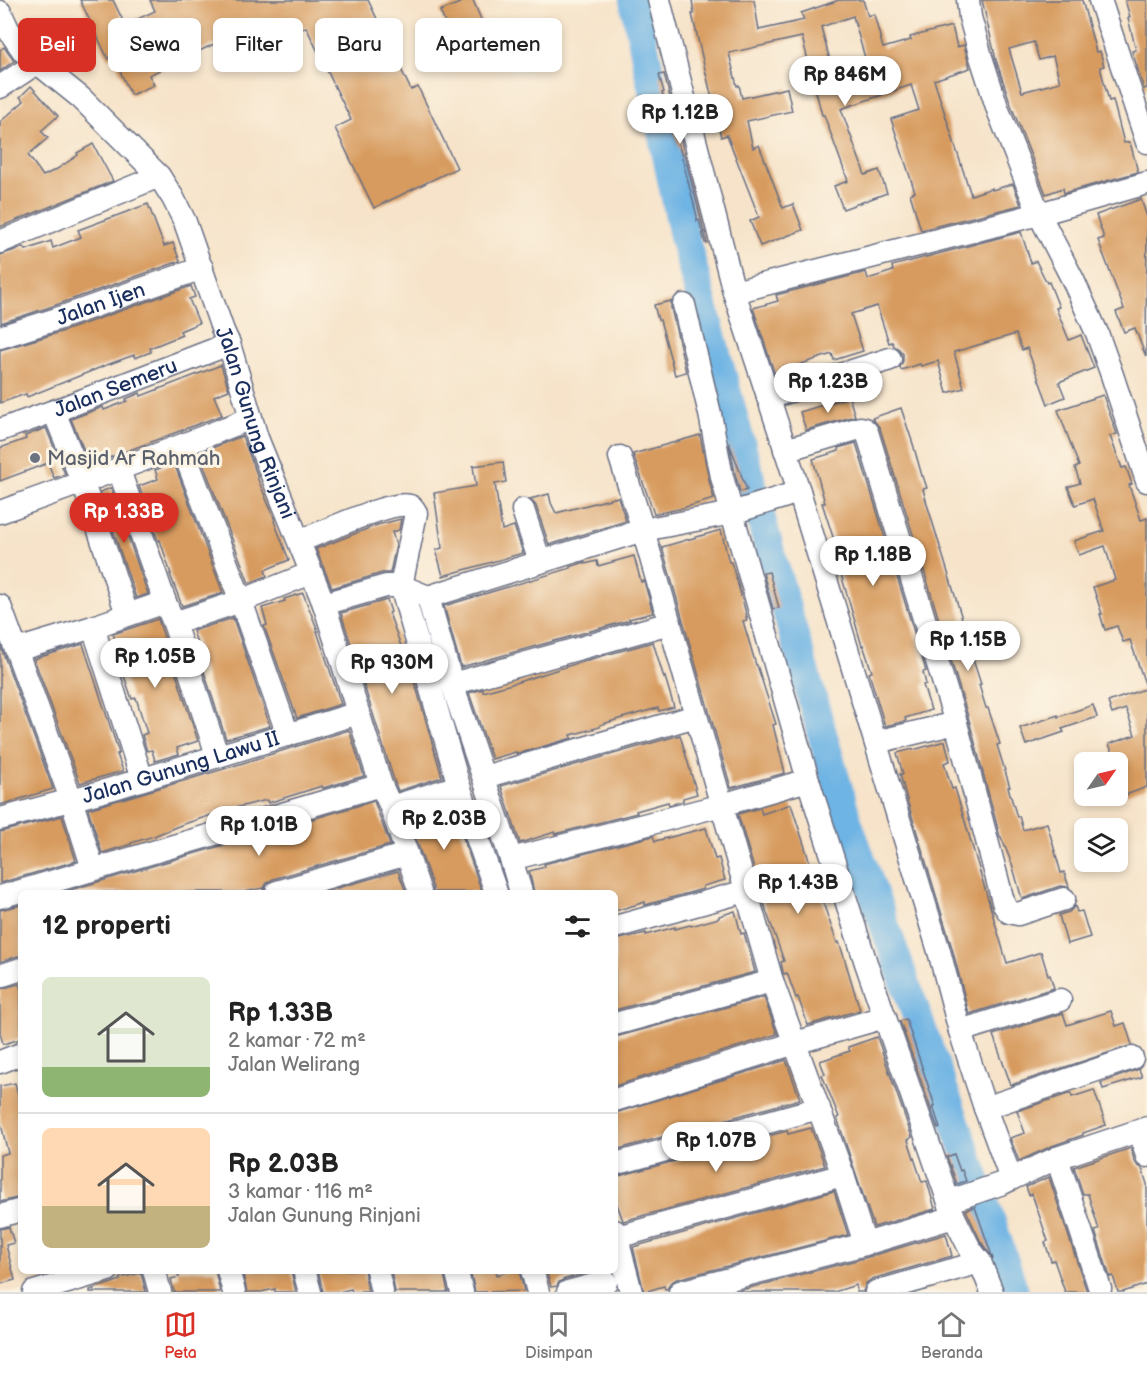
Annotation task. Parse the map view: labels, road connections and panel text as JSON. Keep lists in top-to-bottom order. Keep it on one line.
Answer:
{"streets":{"street":["Jalan Ijen","Jalan Semeru","Jalan Gunung Rinjani","Jalan Gunung Lawu II"]},"crossings":[["Jalan Ijen","Jalan Gunung Rinjani"],["Jalan Semeru","Jalan Gunung Rinjani"],["Jalan Gunung Rinjani","Jalan Gunung Lawu II"]],"places":["Masjid Ar Rahmah"],"north":"top right","page":{"chip":["Beli","Sewa","Filter","Baru","Apartemen"],"price":["Rp 846M","Rp 1.12B","Rp 1.23B","Rp 1.33B","Rp 1.18B","Rp 1.15B","Rp 1.05B","Rp 930M","Rp 2.03B","Rp 1.01B","Rp 1.43B","Rp 1.07B"],"heading":"12 properti","list":[{"name":"Rp 1.33B","note":"2 kamar · 72 m² · Jalan Welirang"},{"name":"Rp 2.03B","note":"3 kamar · 116 m² · Jalan Gunung Rinjani"}],"tabs":["Peta","Disimpan","Beranda"]}}
